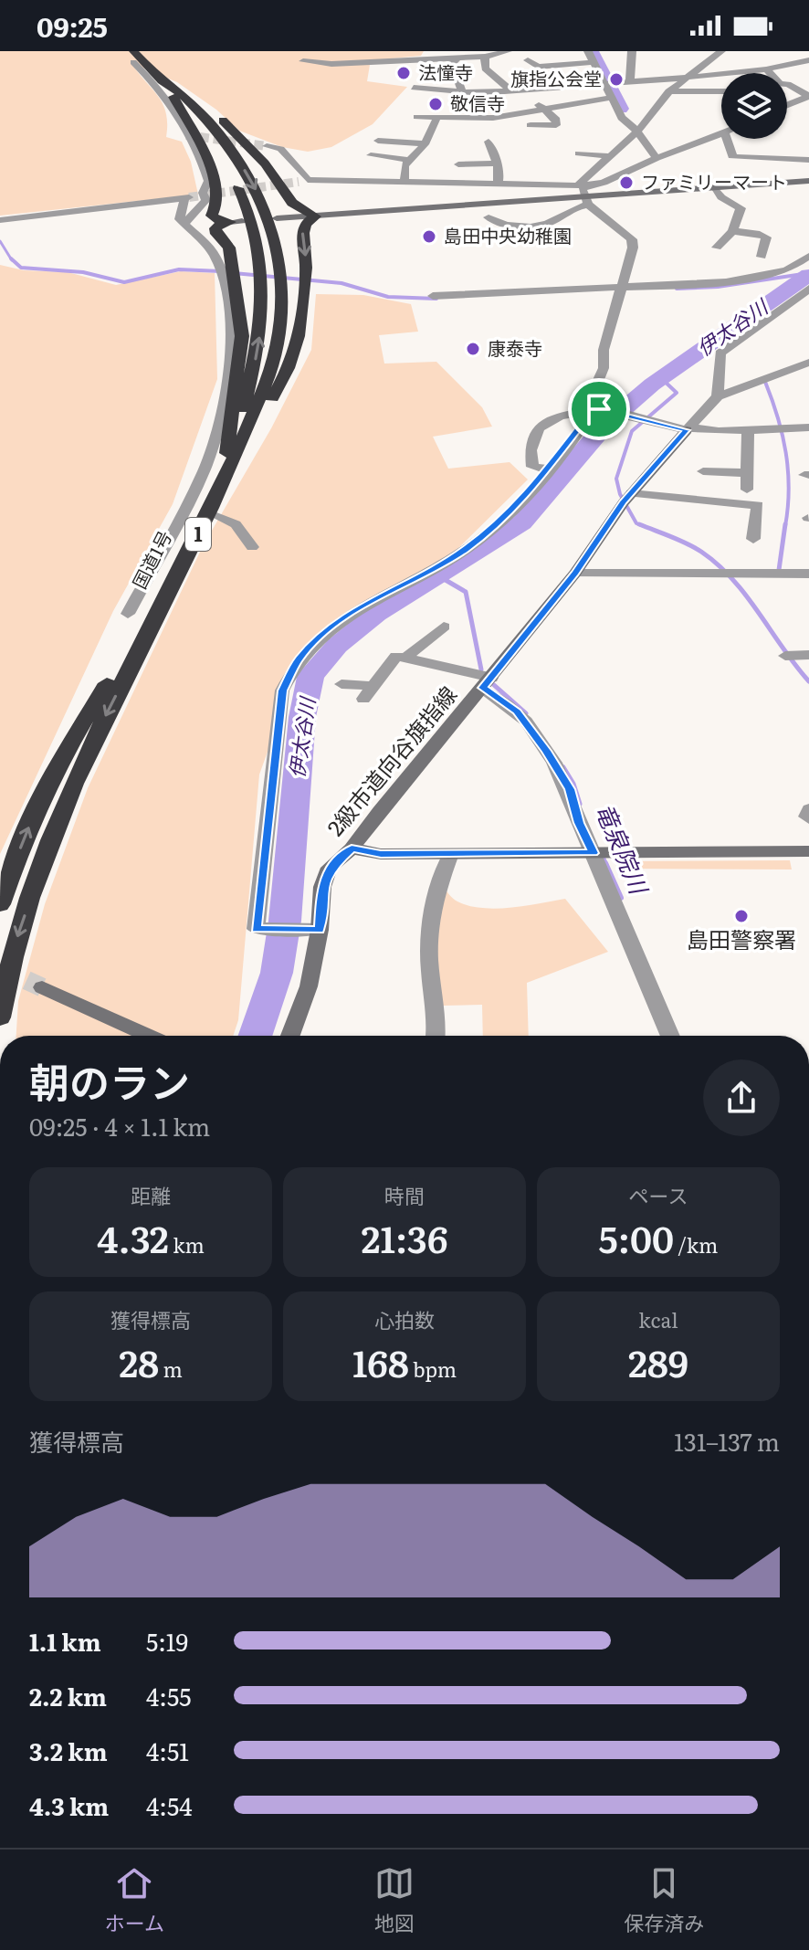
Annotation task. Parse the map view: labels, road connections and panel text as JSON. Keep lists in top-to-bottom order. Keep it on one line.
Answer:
{"streets":{"highway":["1","国道1号"],"street":["2級市道向谷旗指線"]},"water":["伊太谷川","竜泉院川"],"places":["法憧寺","旗指公会堂","敬信寺","ファミリーマート","島田中央幼稚園","康泰寺","島田警察署"],"page":{"status":"09:25","heading":["朝のラン","09:25 · 4 × 1.1 km"],"stats":[["距離","4.32 km"],["時間","21:36"],["ペース","5:00 /km"],["獲得標高","28 m"],["心拍数","168 bpm"],["kcal","289"]],"chart":["獲得標高","131–137 m"],"list":[{"name":"1.1 km","note":"5:19"},{"name":"2.2 km","note":"4:55"},{"name":"3.2 km","note":"4:51"},{"name":"4.3 km","note":"4:54"}],"tabs":["ホーム","地図","保存済み"]}}
